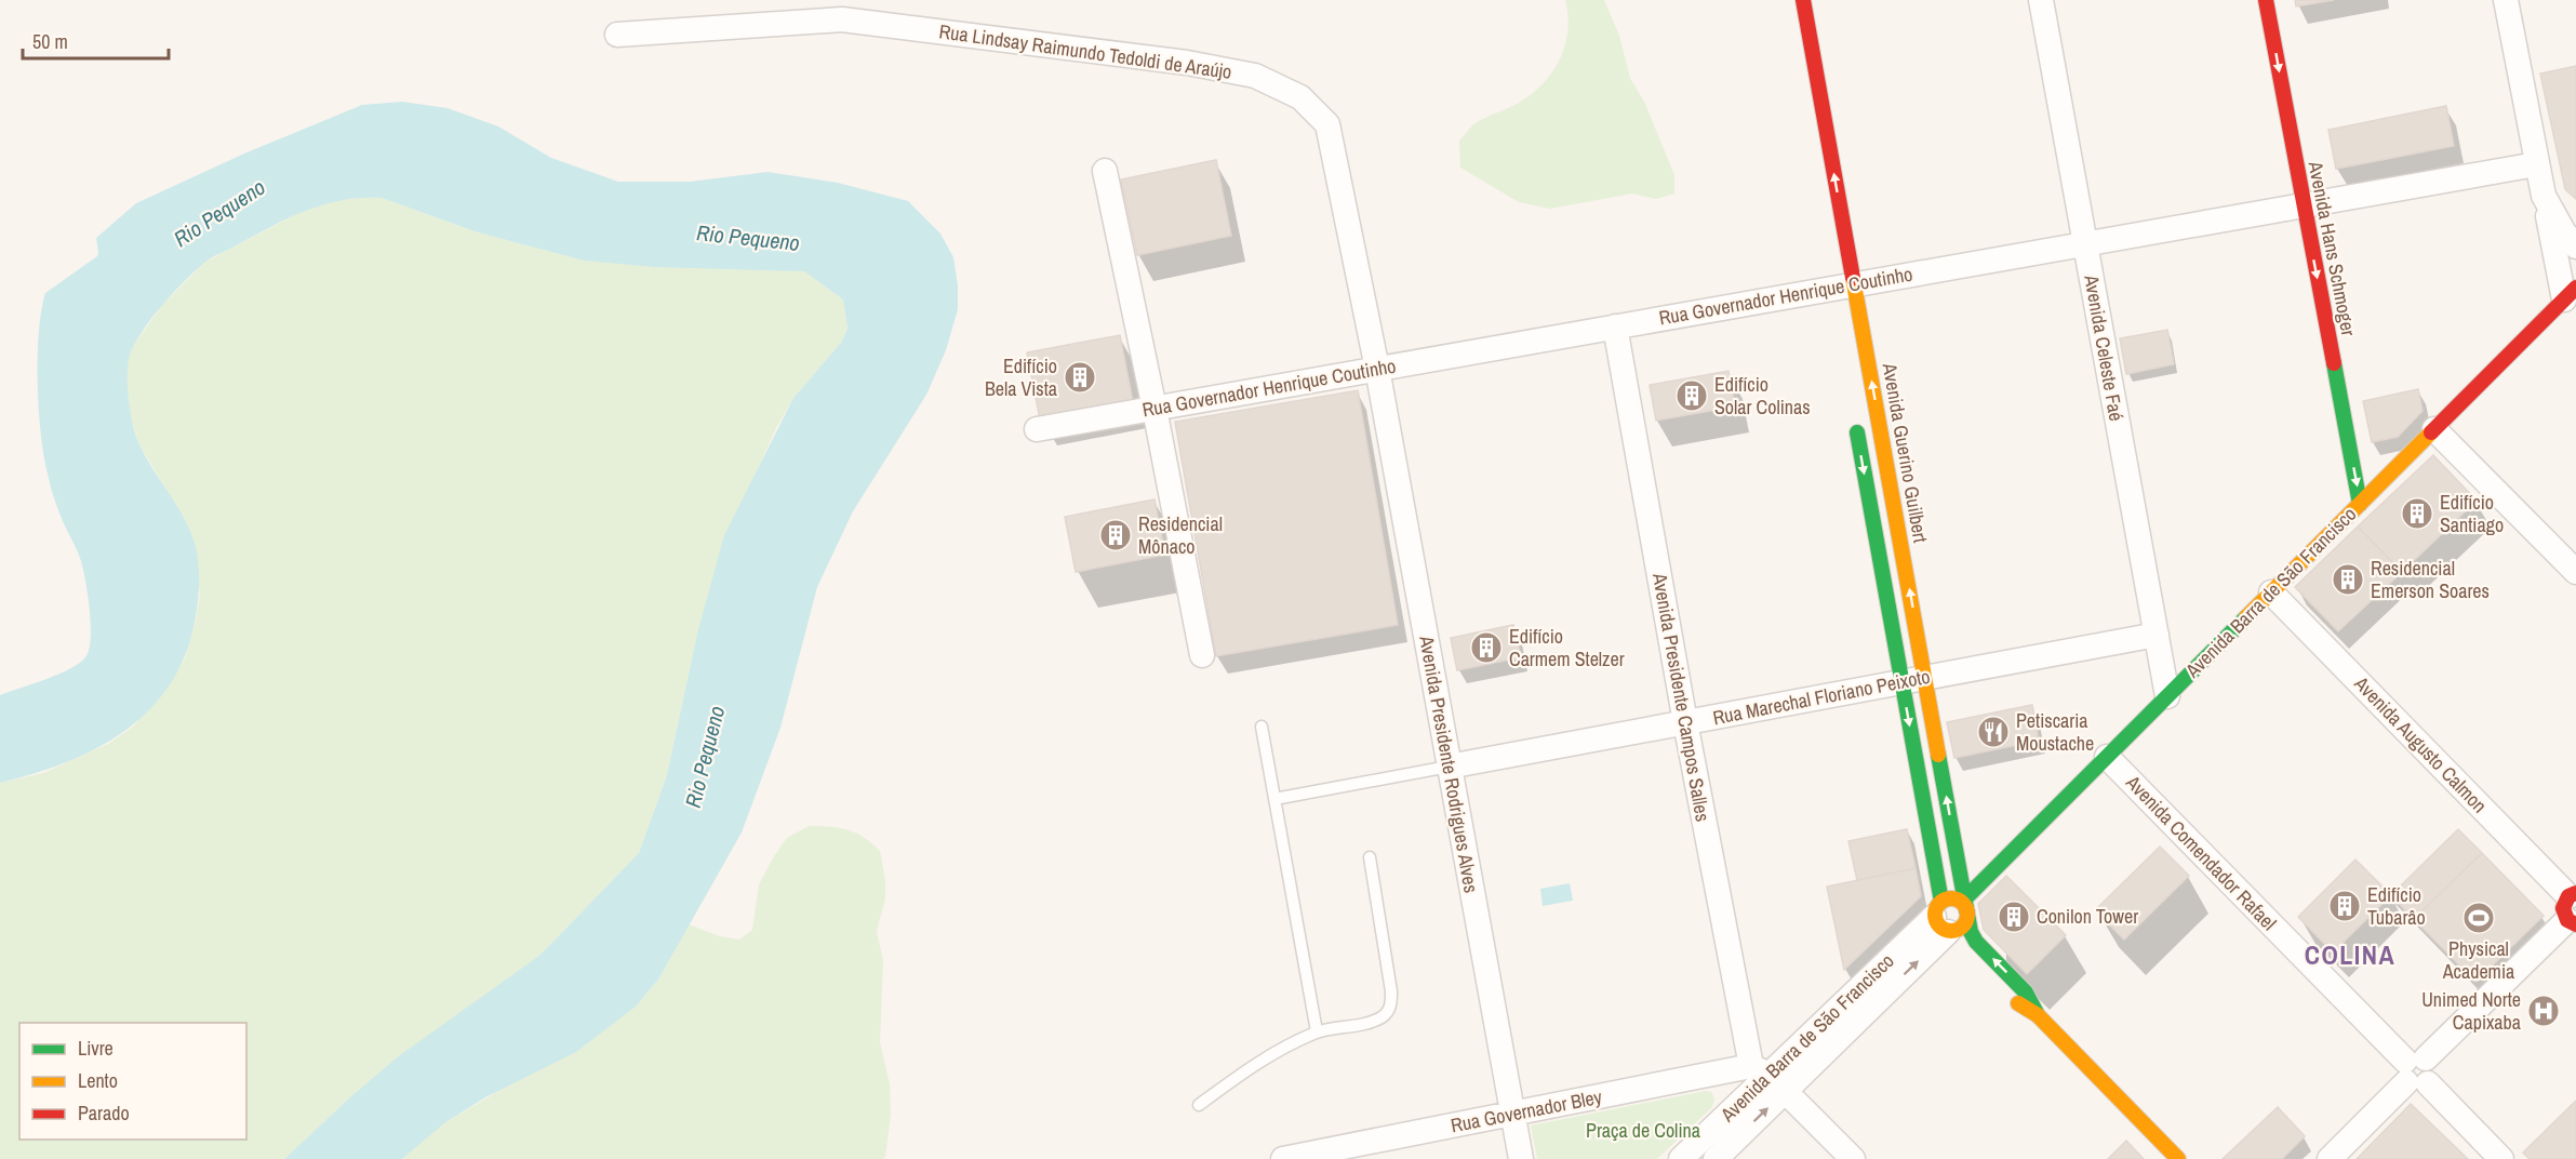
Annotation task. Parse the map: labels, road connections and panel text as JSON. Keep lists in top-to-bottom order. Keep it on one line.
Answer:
{"streets":{"main road":["Avenida Hans Schmoger","Avenida Guerino Guilbert","Avenida Barra de São Francisco"],"street":["Rua Lindsay Raimundo Tedoldi de Araújo","Rua Governador Henrique Coutinho","Avenida Celeste Faé","Avenida Presidente Campos Salles","Rua Marechal Floriano Peixoto","Avenida Augusto Calmon","Avenida Presidente Rodrigues Alves","Avenida Comendador Rafael","Rua Governador Bley"]},"crossings":[["Rua Lindsay Raimundo Tedoldi de Araújo","Rua Governador Henrique Coutinho"],["Rua Lindsay Raimundo Tedoldi de Araújo","Avenida Presidente Rodrigues Alves"],["Avenida Hans Schmoger","Rua Governador Henrique Coutinho"],["Avenida Hans Schmoger","Avenida Barra de São Francisco"],["Rua Governador Henrique Coutinho","Avenida Celeste Faé"],["Rua Governador Henrique Coutinho","Avenida Guerino Guilbert"],["Rua Governador Henrique Coutinho","Avenida Presidente Campos Salles"],["Rua Governador Henrique Coutinho","Avenida Presidente Rodrigues Alves"],["Avenida Celeste Faé","Avenida Barra de São Francisco"],["Avenida Celeste Faé","Rua Marechal Floriano Peixoto"],["Avenida Guerino Guilbert","Avenida Barra de São Francisco"],["Avenida Guerino Guilbert","Rua Marechal Floriano Peixoto"],["Avenida Barra de São Francisco","Avenida Presidente Campos Salles"],["Avenida Barra de São Francisco","Avenida Augusto Calmon"],["Avenida Barra de São Francisco","Avenida Comendador Rafael"],["Avenida Barra de São Francisco","Rua Governador Bley"],["Avenida Presidente Campos Salles","Rua Marechal Floriano Peixoto"],["Avenida Presidente Campos Salles","Rua Governador Bley"],["Rua Marechal Floriano Peixoto","Avenida Presidente Rodrigues Alves"],["Avenida Presidente Rodrigues Alves","Rua Governador Bley"]],"districts":["COLINA"],"water":["Rio Pequeno"],"parks":["Praça de Colina"],"places":{"building":["Edifício Bela Vista","Edifício Solar Colinas","Edifício Santiago","Residencial Mônaco","Residencial Emerson Soares","Edifício Carmem Stelzer","Edifício Tubarâo","Conilon Tower"],"restaurant":["Petiscaria Moustache"],"sports":["Physical Academia"],"hospital":["Unimed Norte Capixaba"]},"legend":["Livre","Lento","Parado"],"scale_bar":"50 m"}
